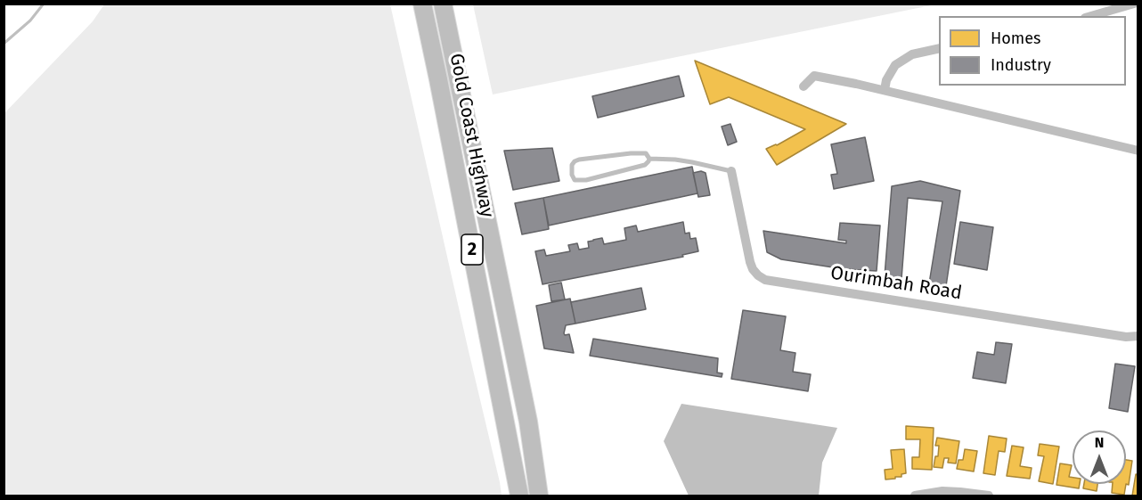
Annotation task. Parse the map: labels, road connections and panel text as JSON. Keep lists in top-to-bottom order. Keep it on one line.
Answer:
{"streets":{"highway":["Gold Coast Highway","2"],"street":["Ourimbah Road"]},"legend":["Homes","Industry"],"north":"top"}
